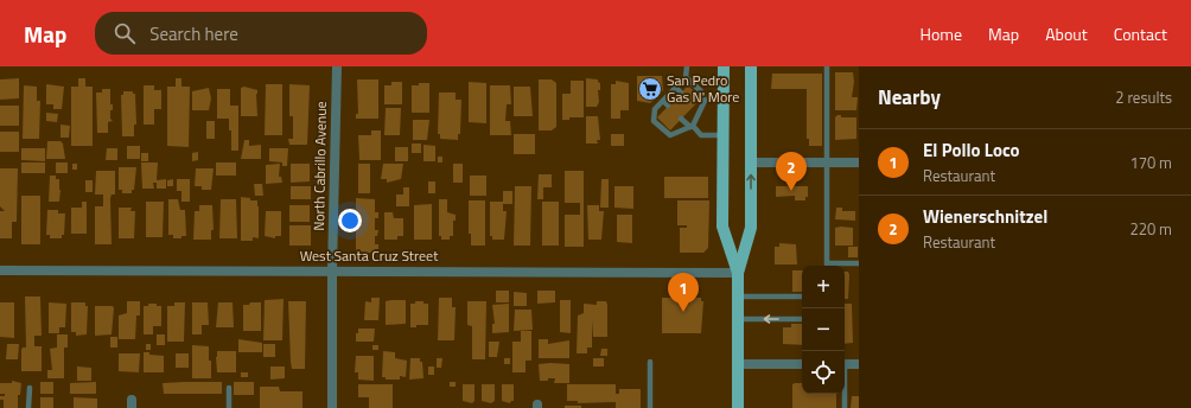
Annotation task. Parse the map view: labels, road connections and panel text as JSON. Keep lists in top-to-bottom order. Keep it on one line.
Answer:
{"streets":{"street":["North Cabrillo Avenue","West Santa Cruz Street"]},"crossings":[["North Cabrillo Avenue","West Santa Cruz Street"]],"places":{"supermarket":["San Pedro Gas N' More"]},"page":{"header":"Map","search":"Search here","nav":["Home","Map","About","Contact"],"heading":["Nearby","2 results"],"list":[{"mark":"1","name":"El Pollo Loco","note":"Restaurant","value":"170 m"},{"mark":"2","name":"Wienerschnitzel","note":"Restaurant","value":"220 m"}],"pins":["2","1"],"map_buttons":["+","−"]}}
